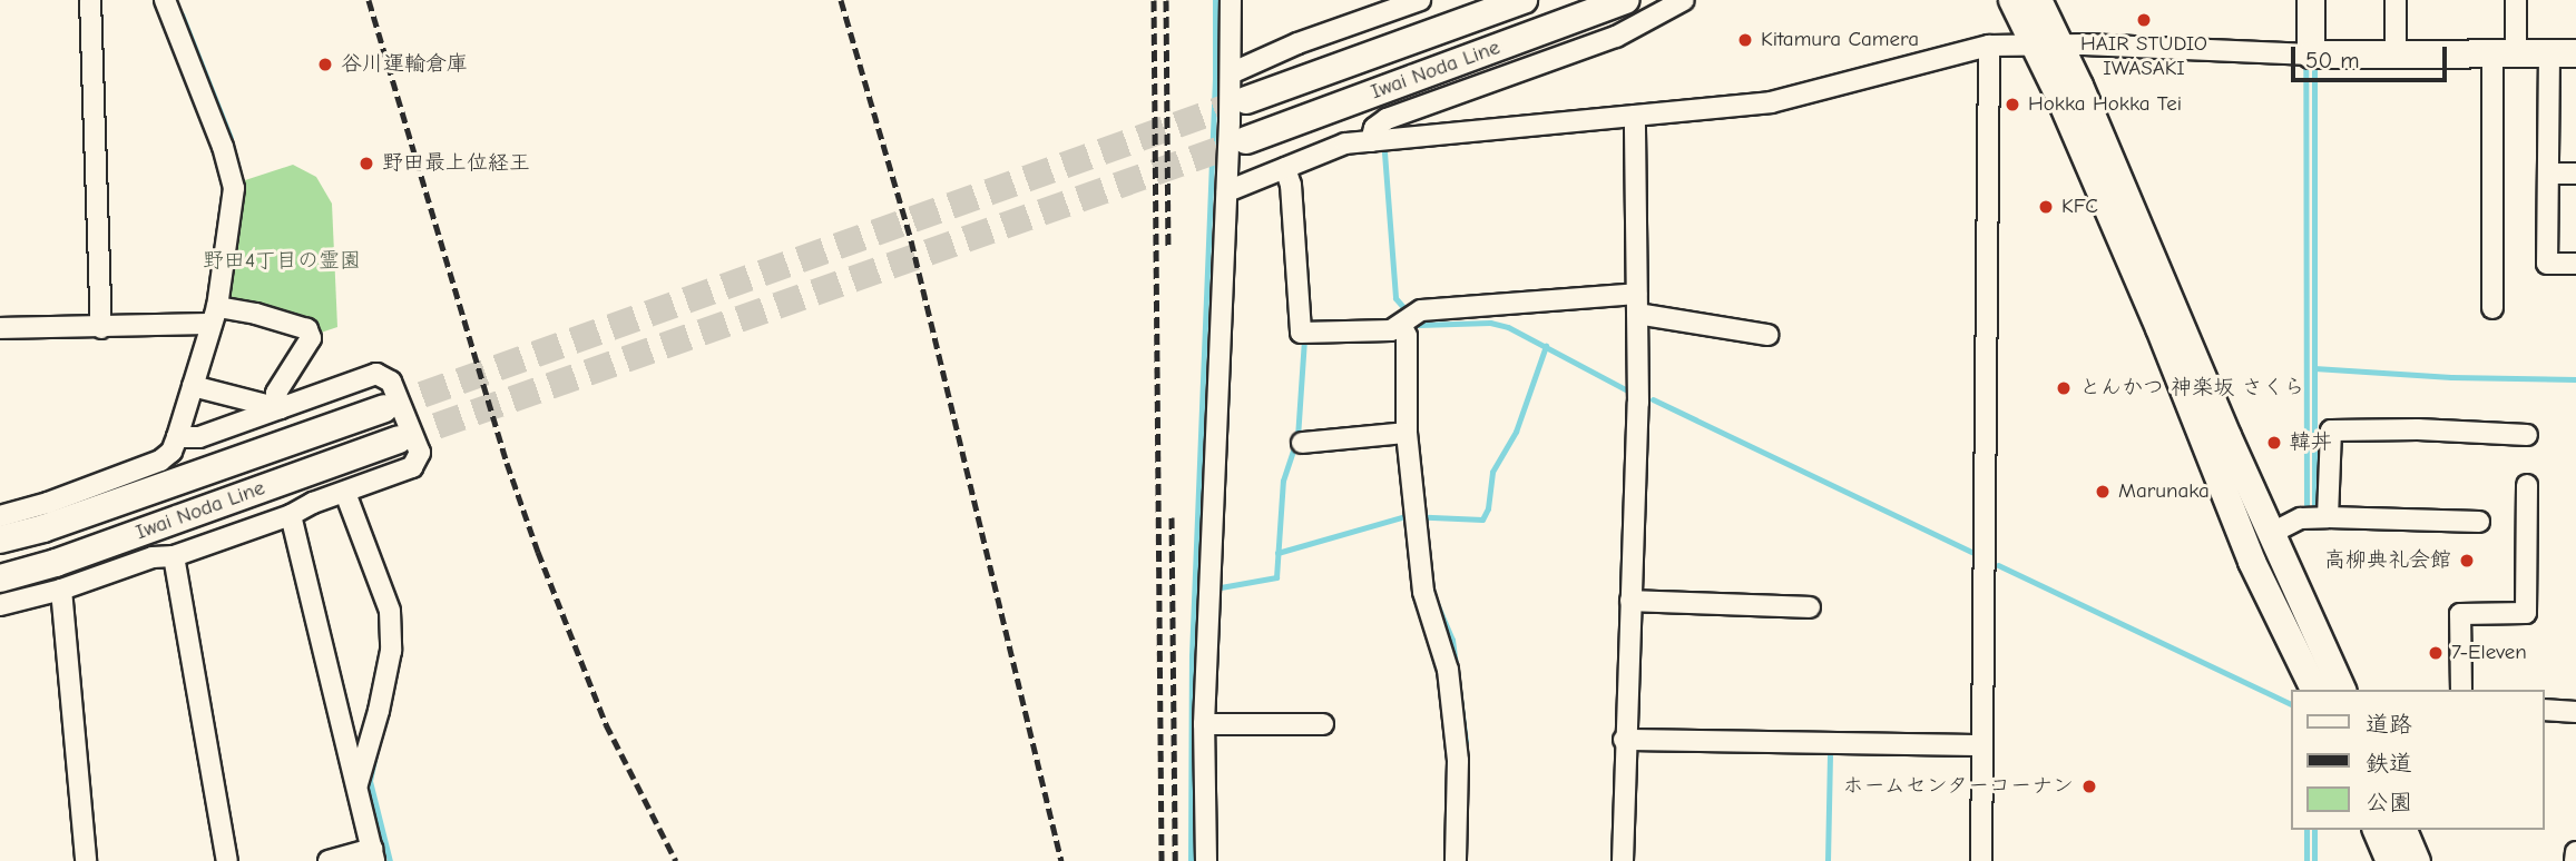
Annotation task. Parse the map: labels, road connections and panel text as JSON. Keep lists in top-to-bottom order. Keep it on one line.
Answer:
{"streets":{"main road":["Iwai Noda Line"]},"parks":["野田4丁目の霊園"],"places":["HAIR STUDIO IWASAKI","Kitamura Camera","谷川運輸倉庫","Hokka Hokka Tei","野田最上位経王","KFC","とんかつ 神楽坂 さくら","韓丼","Marunaka","高柳典礼会館","7-Eleven","ホームセンターコーナン"],"legend":["道路","鉄道","公園"],"scale_bar":"50 m"}
